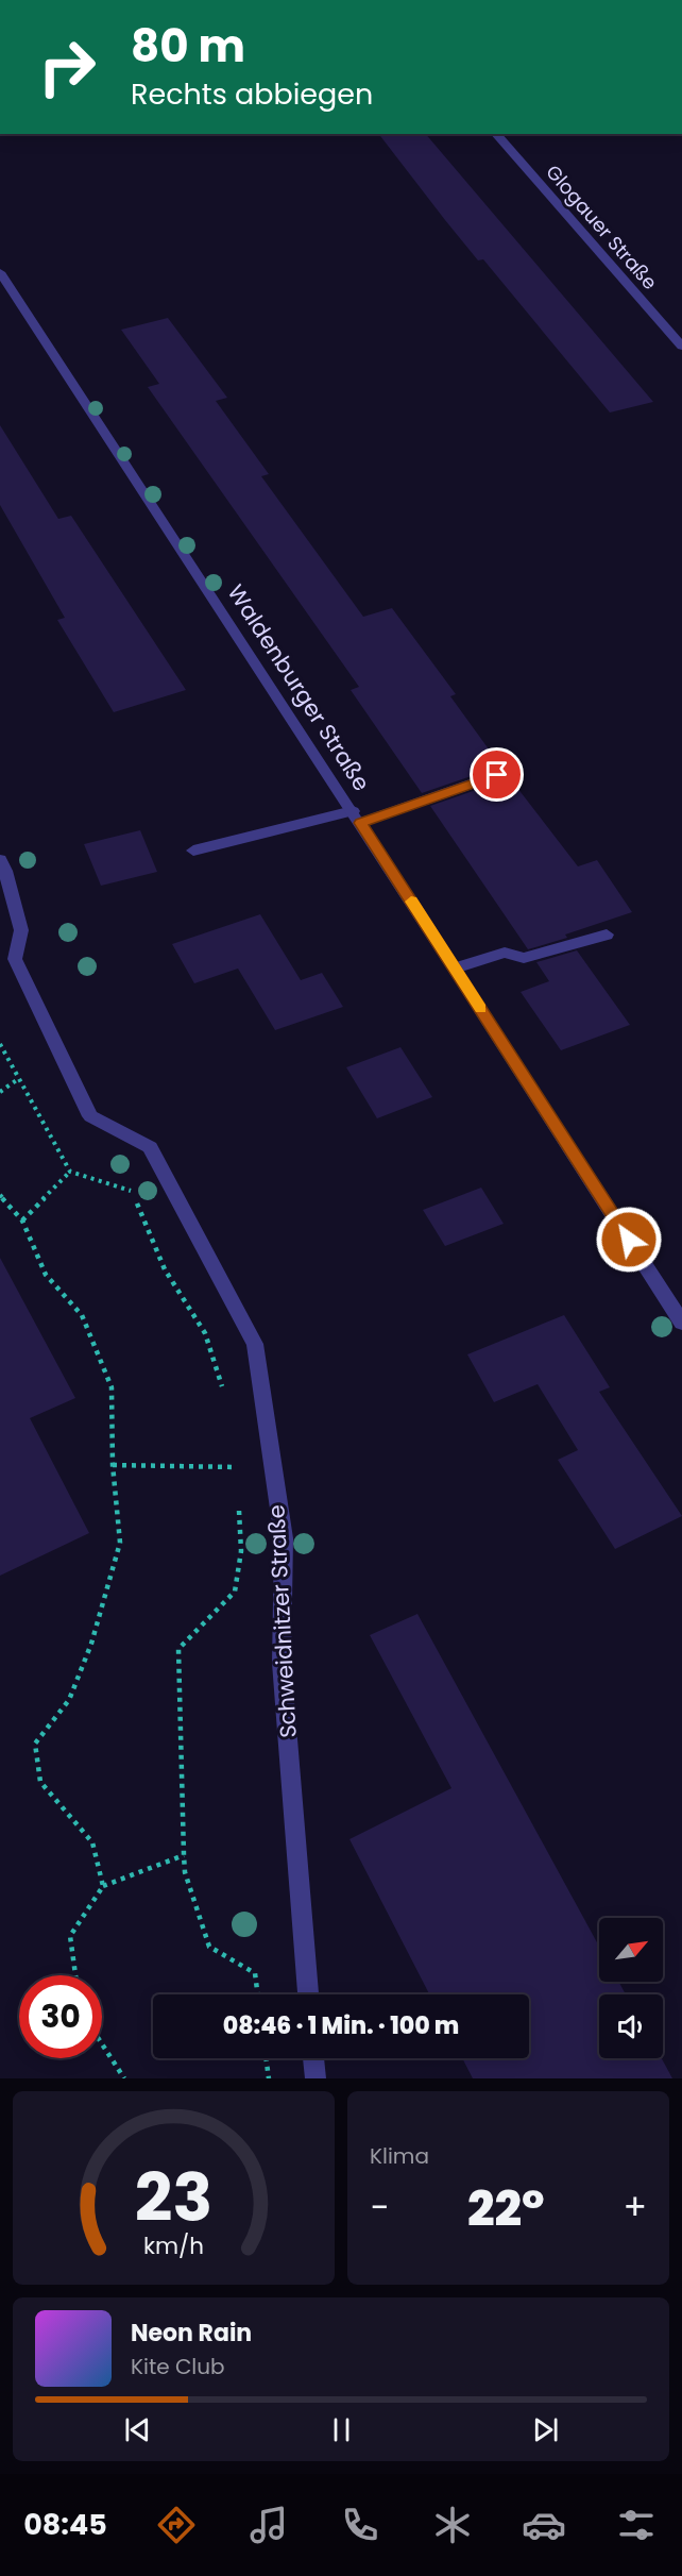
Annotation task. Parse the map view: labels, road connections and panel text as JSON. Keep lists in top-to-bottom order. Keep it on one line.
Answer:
{"streets":{"street":["Glogauer Straße","Waldenburger Straße","Schweidnitzer Straße"]},"north":"top right","page":{"turn":["80 m","Rechts abbiegen"],"limit":"30","trip":"08:46 · 1 Min. · 100 m","tile":"Klima","heat":["−","22°","+"],"song":["Neon Rain","Kite Club"],"tabs":"08:45","gauge":["23","km/h"]}}
